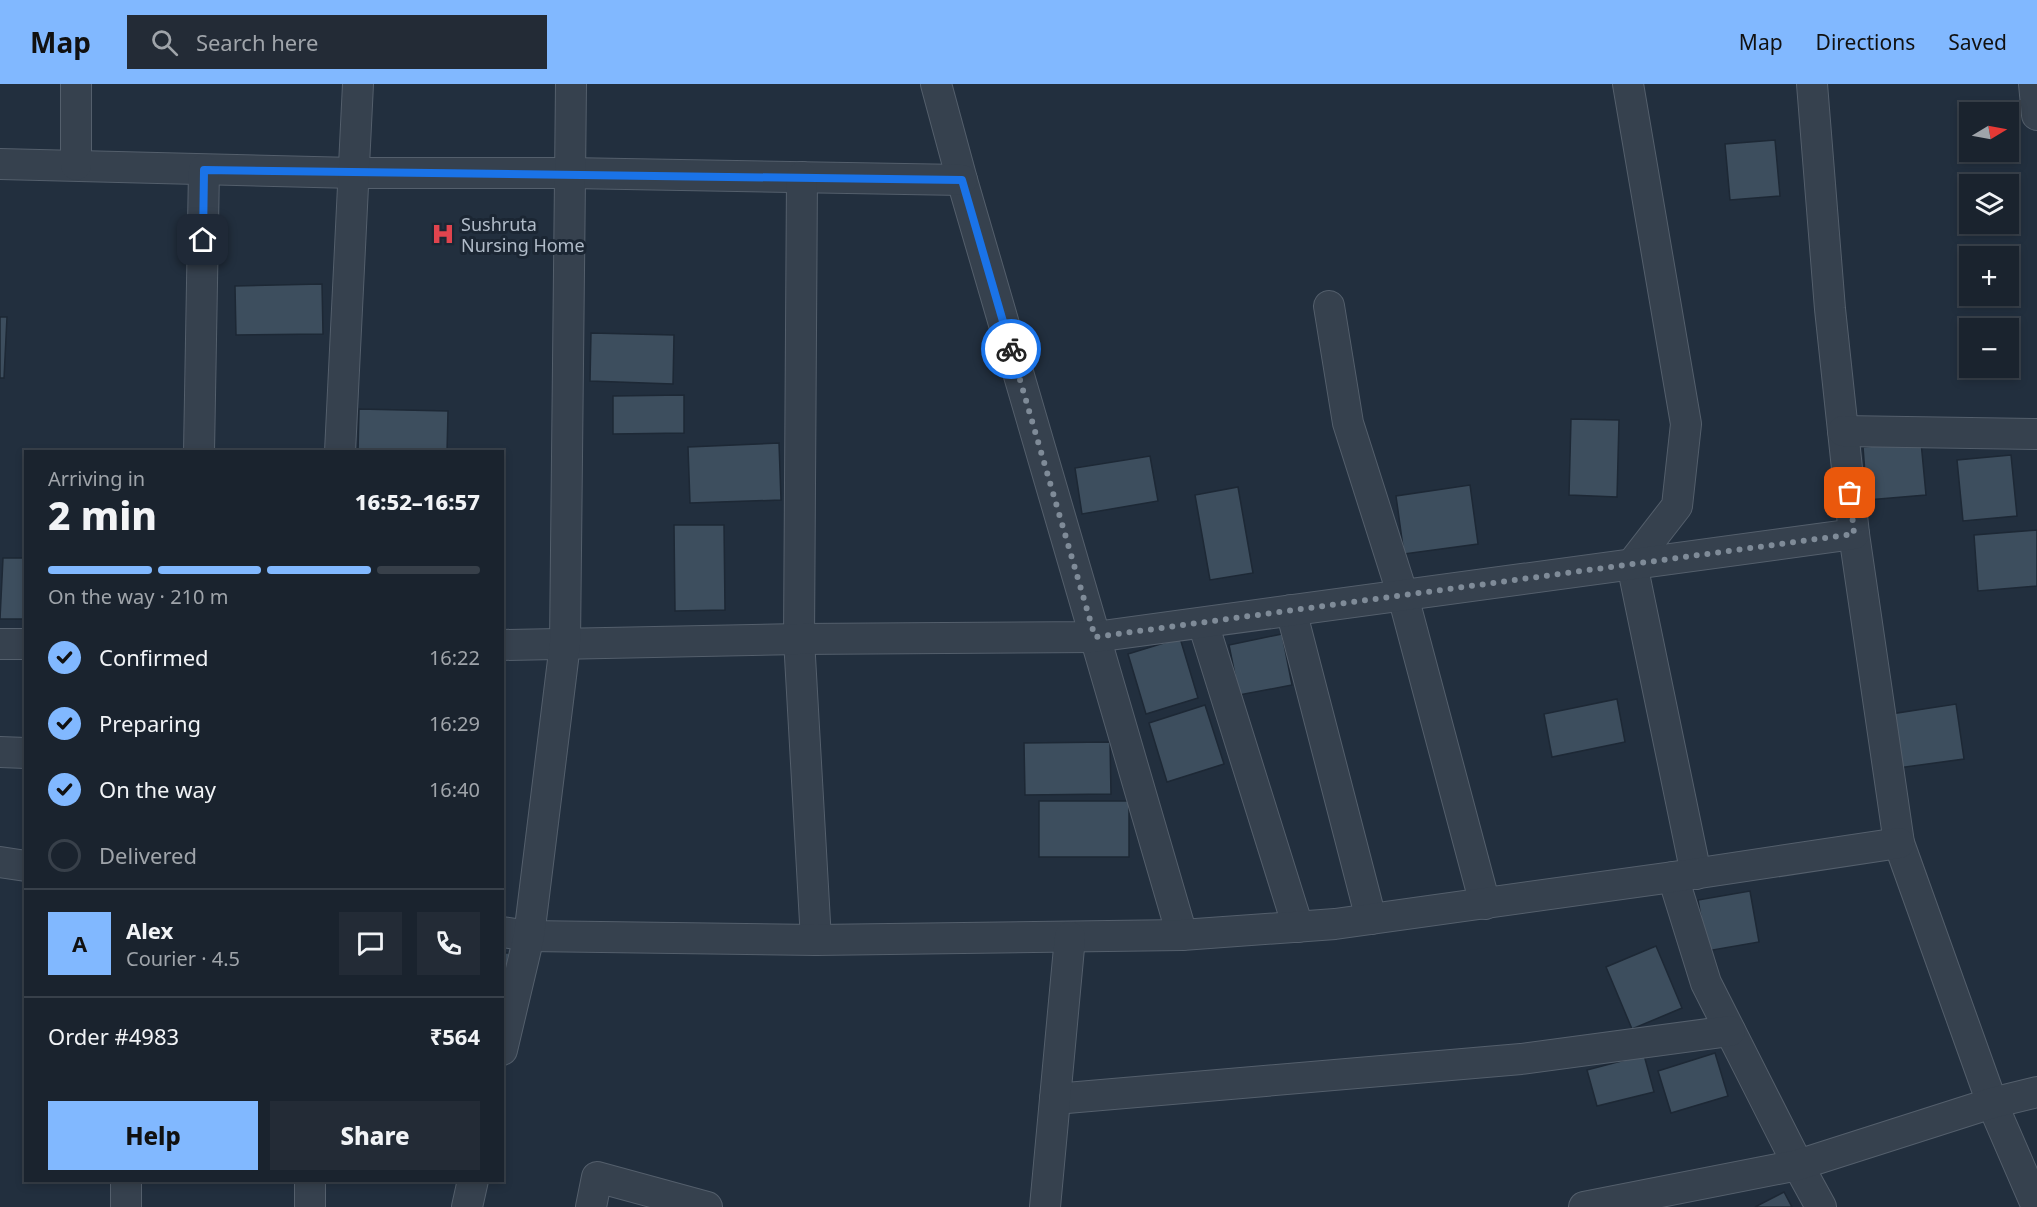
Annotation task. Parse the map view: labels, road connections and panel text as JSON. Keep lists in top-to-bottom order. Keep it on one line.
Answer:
{"places":{"hospital":["Sushruta Nursing Home"]},"north":"right","page":{"header":"Map","search":"Search here","nav":["Map","Directions","Saved"],"map_buttons":["+","−"],"heading":["2 min","Arriving in","16:52–16:57"],"panel":["Alex","Courier · 4.5","Order #4983","₹564"],"bar":"On the way · 210 m","list":[["Confirmed","16:22"],["Preparing","16:29"],["On the way","16:40"],"Delivered"],"round":"A","buttons":["Help","Share"]}}
